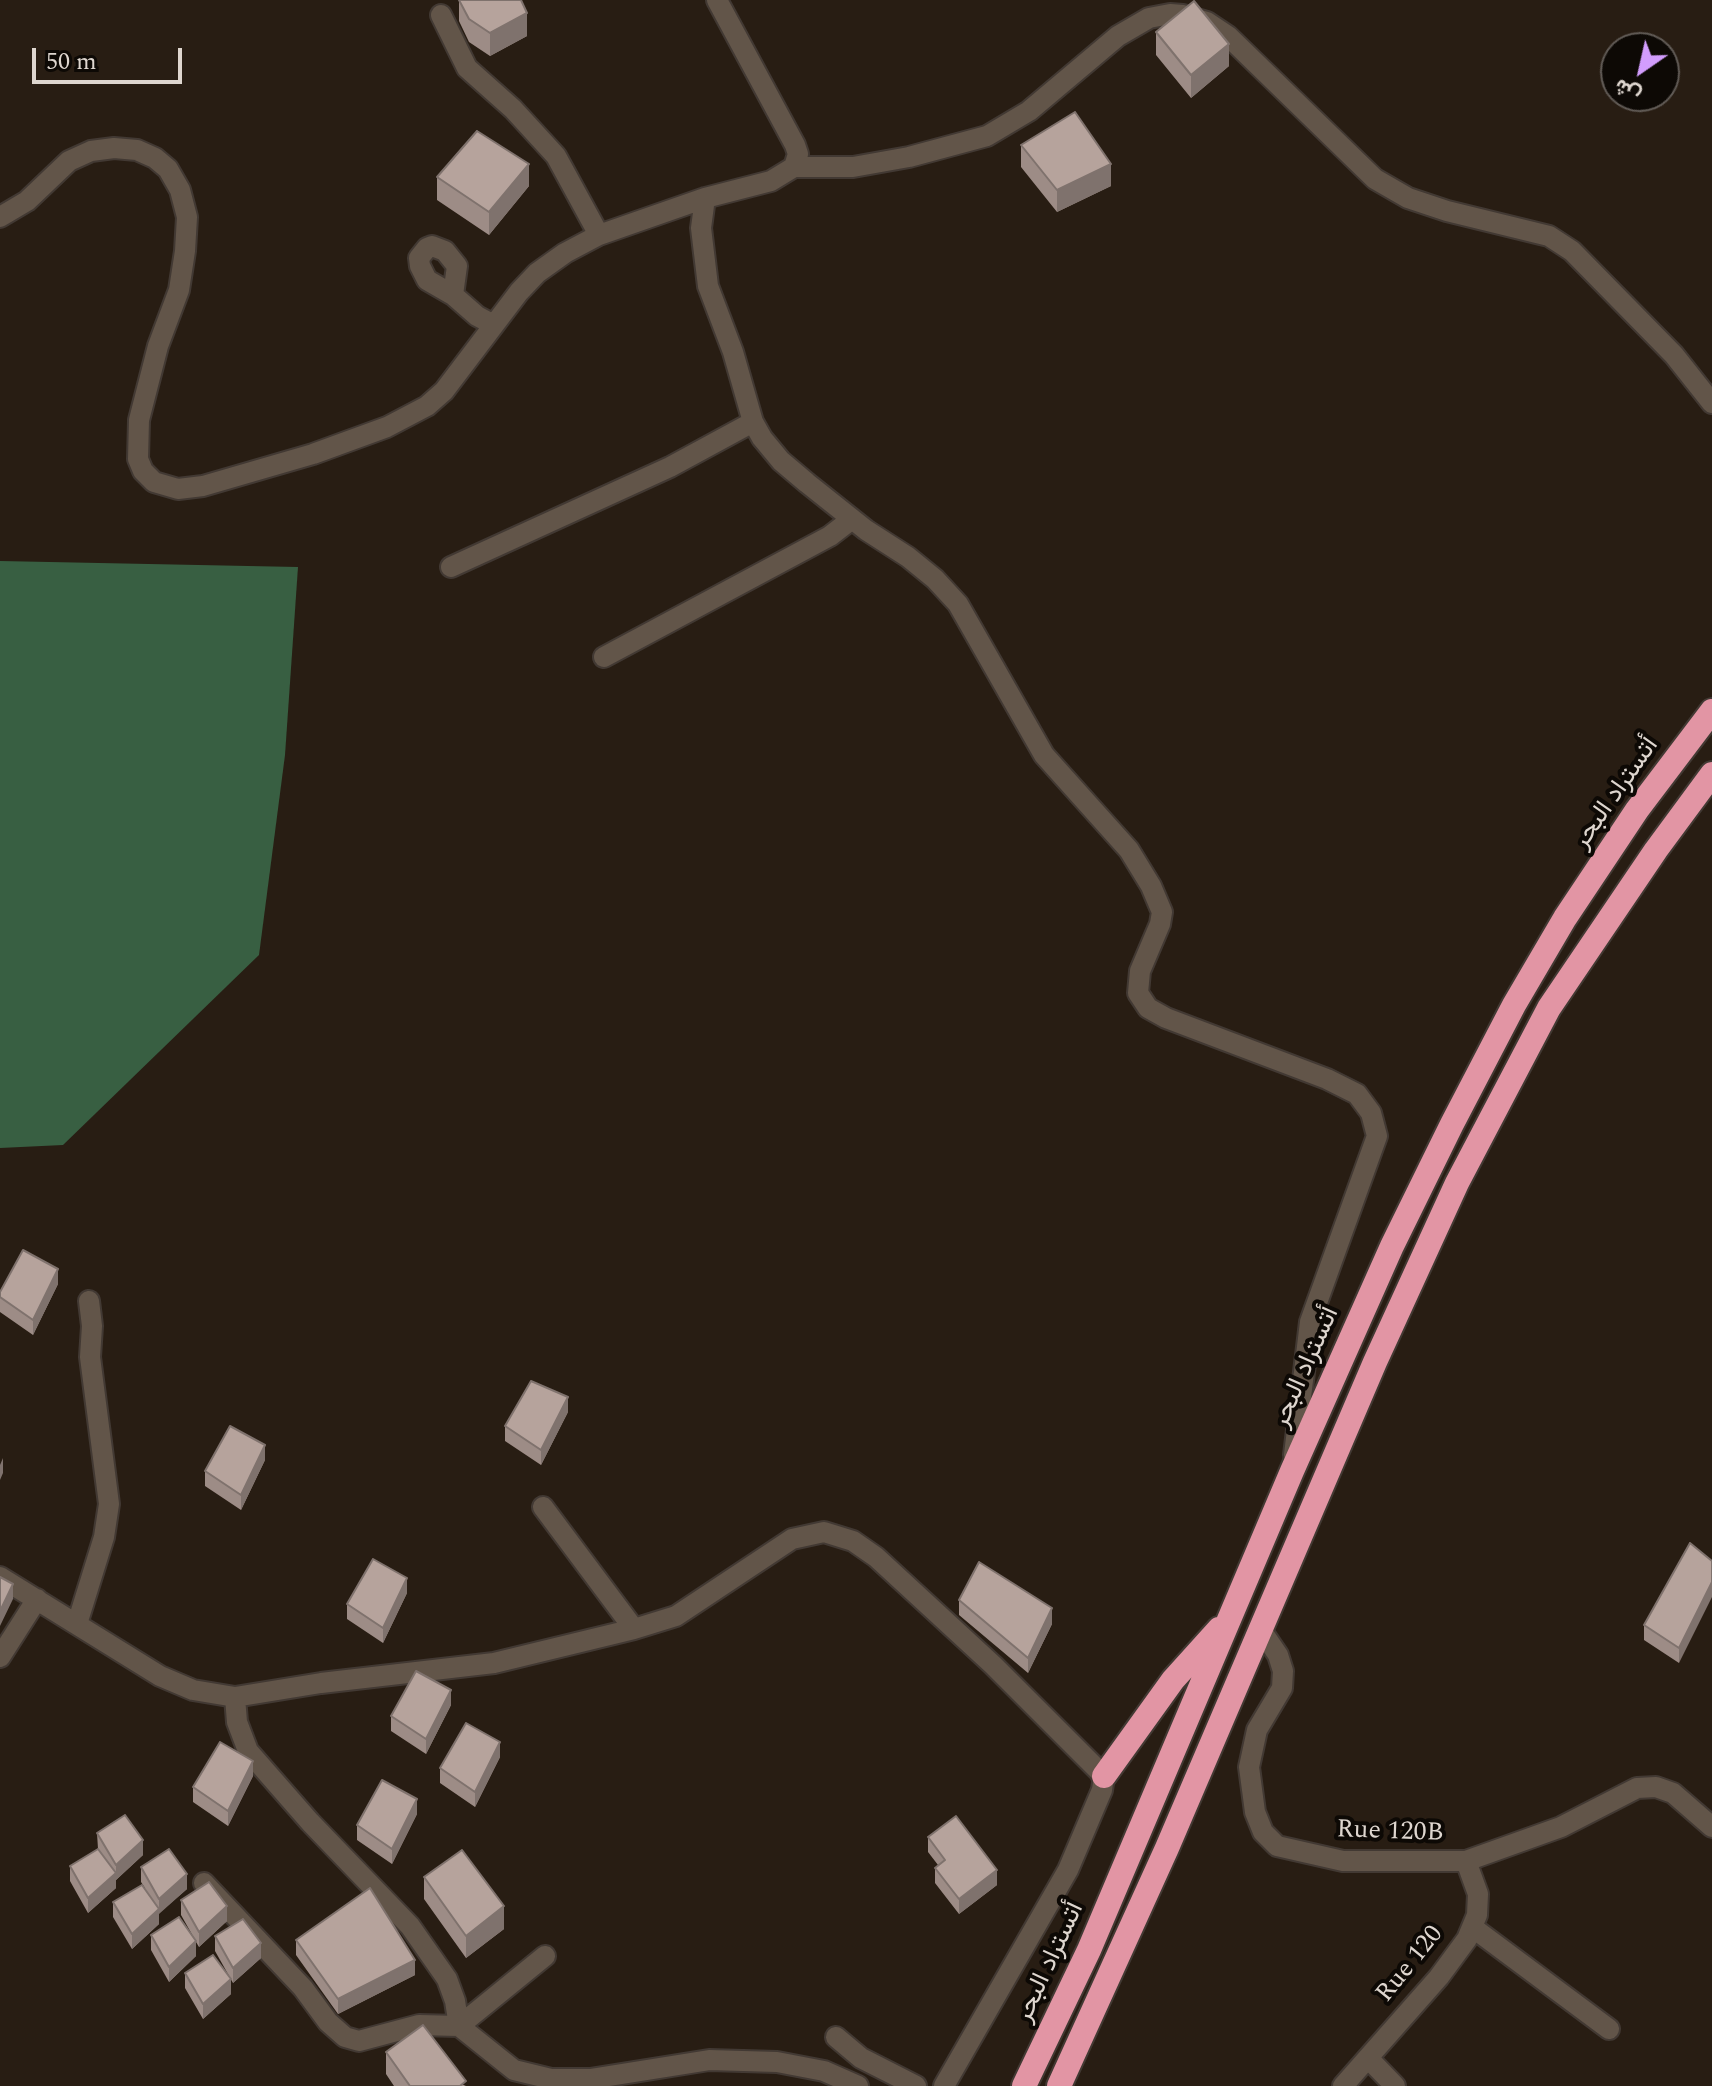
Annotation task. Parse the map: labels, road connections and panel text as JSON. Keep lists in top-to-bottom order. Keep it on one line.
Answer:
{"streets":{"highway":["أتستراد البحر"],"street":["Rue 120B","Rue 120"]},"crossings":[["Rue 120B","Rue 120"]],"scale_bar":"50 m","north":"bottom left"}
